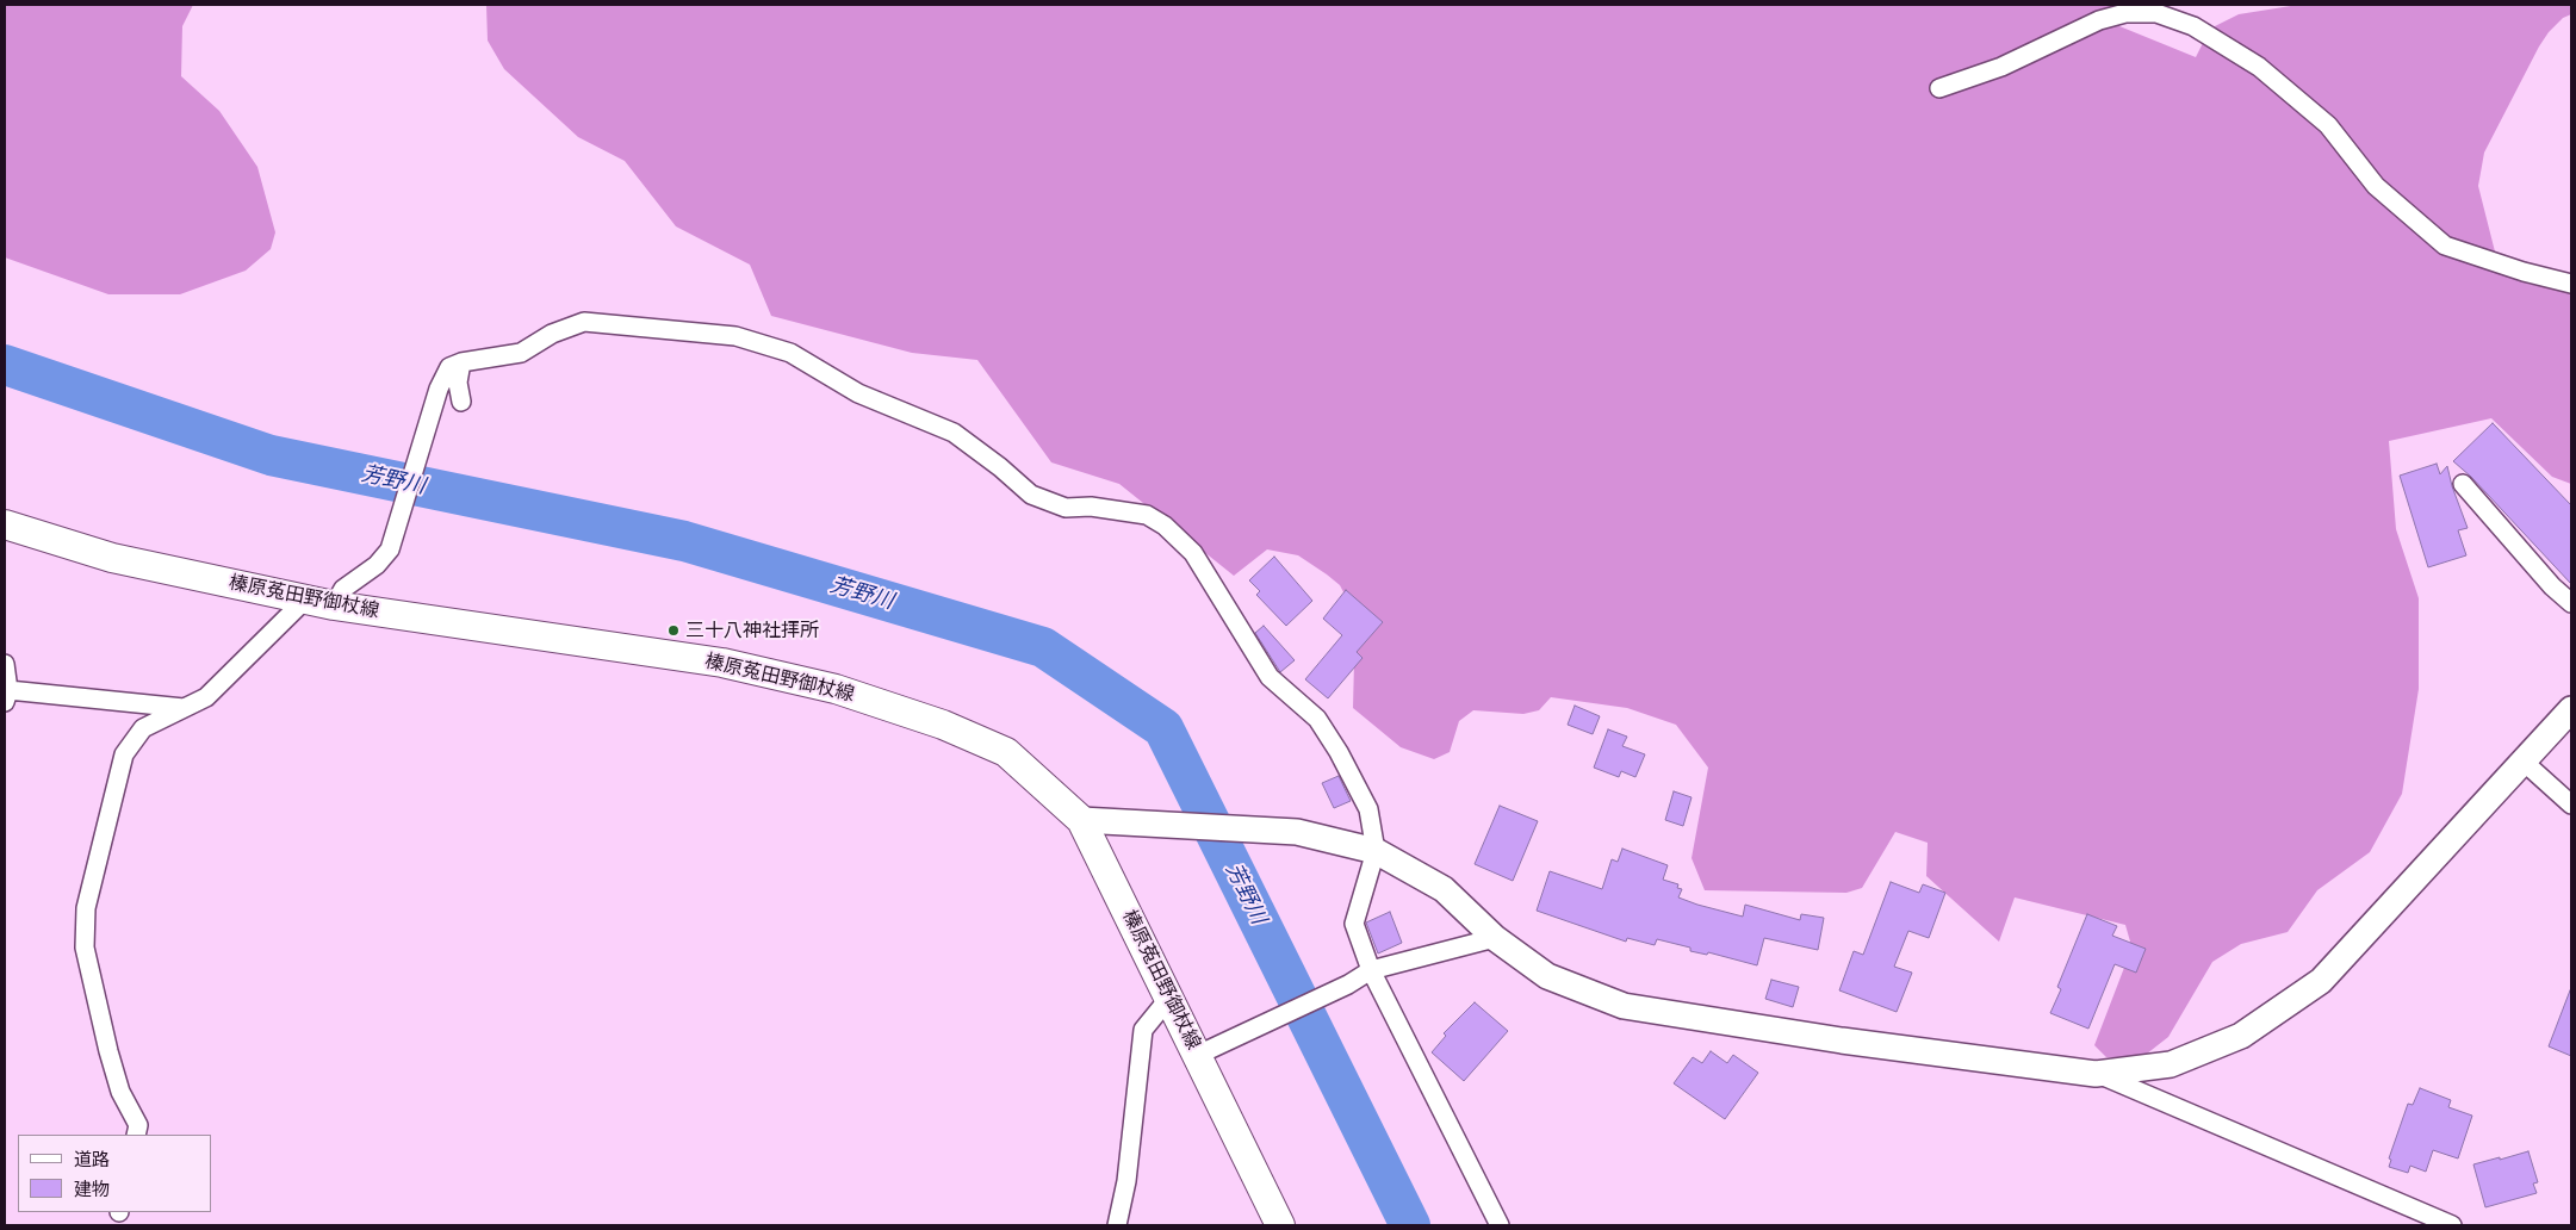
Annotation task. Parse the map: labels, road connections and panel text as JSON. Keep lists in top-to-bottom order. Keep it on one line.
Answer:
{"streets":{"main road":["榛原菟田野御杖線"]},"water":["芳野川"],"places":["三十八神社拝所"],"legend":["道路","建物"]}
